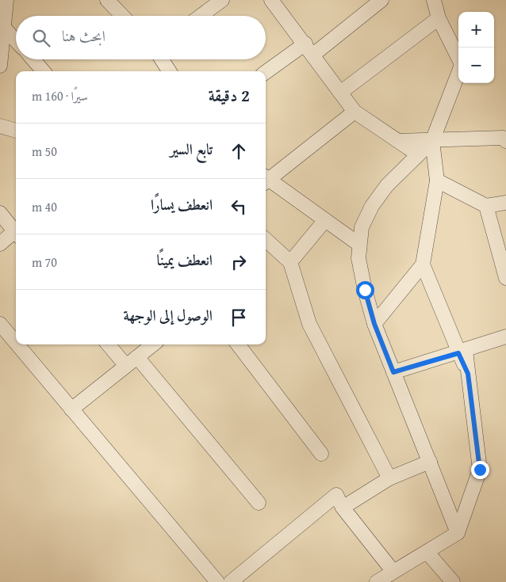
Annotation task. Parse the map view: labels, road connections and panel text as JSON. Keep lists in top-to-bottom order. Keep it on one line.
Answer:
{"page":{"map_buttons":["+","−"],"search":"ابحث هنا","heading":["2 دقيقة","سيرًا · 160 m"],"list":[["تابع السير","50 m"],["انعطف يسارًا","40 m"],["انعطف يمينًا","70 m"],"الوصول إلى الوجهة"]}}
